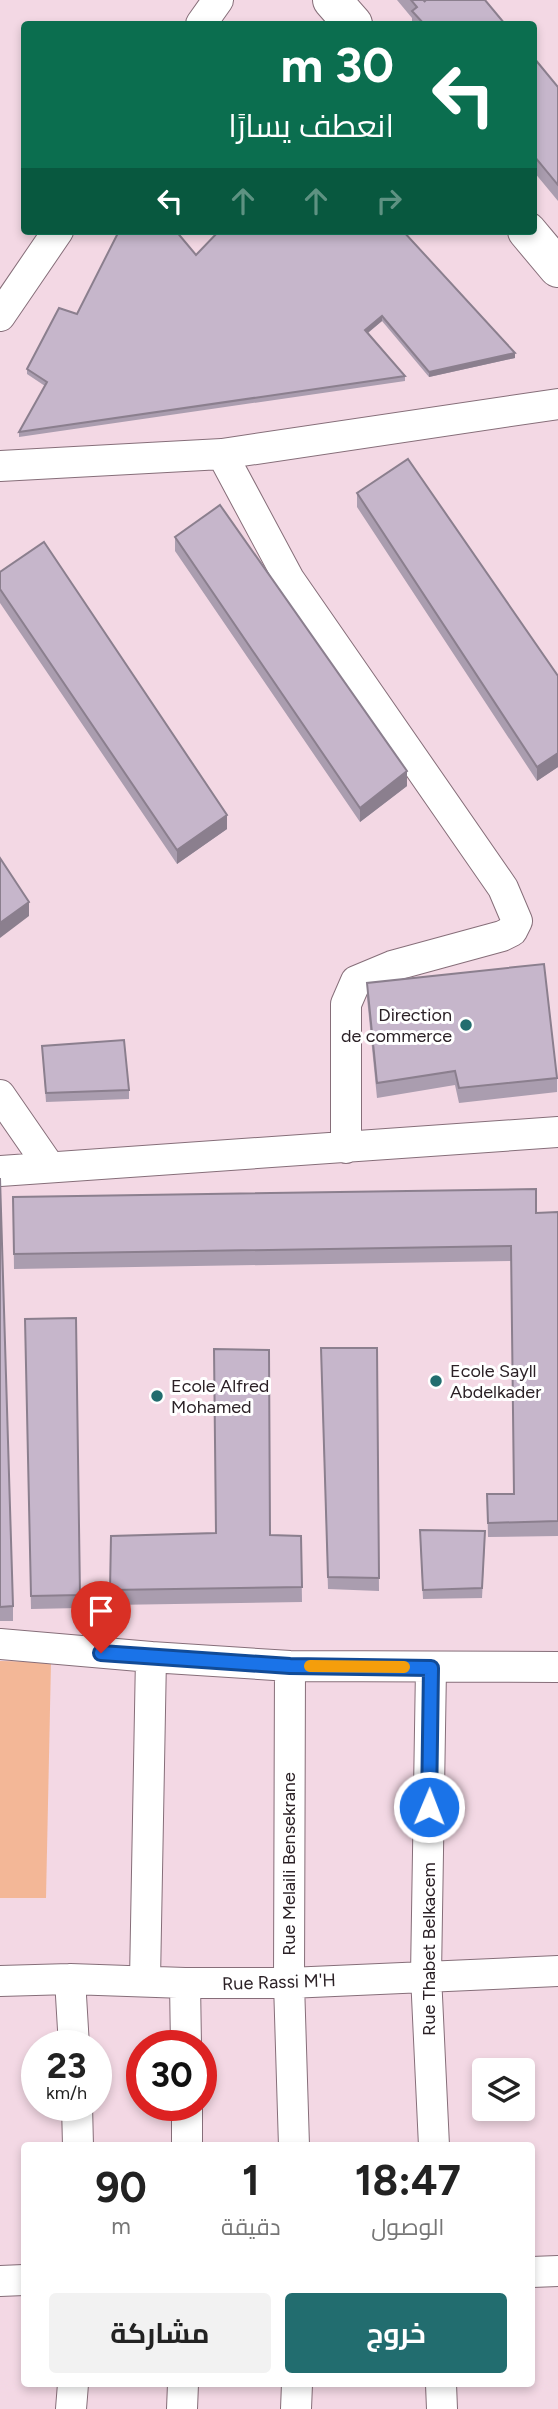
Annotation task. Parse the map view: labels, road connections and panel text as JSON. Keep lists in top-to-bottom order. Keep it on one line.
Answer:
{"streets":{"street":["Rue Melaili Bensekrane","Rue Thabet Belkacem","Rue Rassi M'H"]},"crossings":[["Rue Melaili Bensekrane","Rue Rassi M'H"],["Rue Thabet Belkacem","Rue Rassi M'H"]],"places":["Direction de commerce","Ecole Sayll Abdelkader","Ecole Alfred Mohamed"],"page":{"turn":["30 m","انعطف يسارًا"],"speed":"23 km/h","limit":"30","eta":["18:47","الوصول","1","دقيقة","90","m"],"buttons":["خروج","مشاركة"]}}
